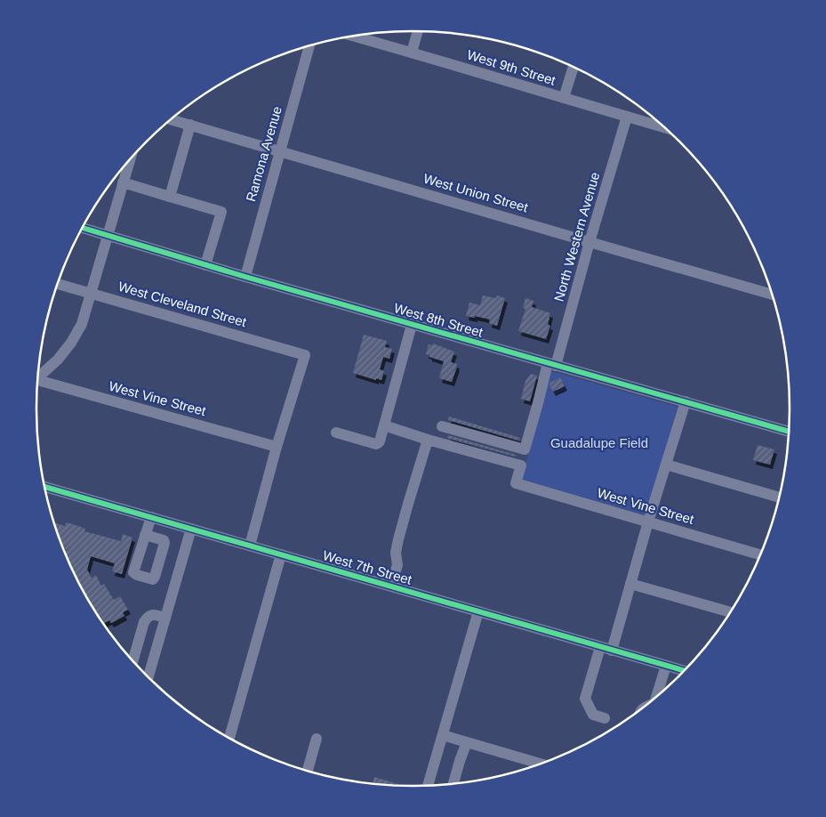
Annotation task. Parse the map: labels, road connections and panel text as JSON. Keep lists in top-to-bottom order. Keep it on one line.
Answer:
{"streets":{"street":["West 9th Street","Ramona Avenue","West Union Street","North Western Avenue","West Cleveland Street","West 8th Street","West Vine Street","West 7th Street"]},"crossings":[["West 9th Street","North Western Avenue"],["Ramona Avenue","West Union Street"],["Ramona Avenue","West 8th Street"],["West Union Street","North Western Avenue"],["North Western Avenue","West 8th Street"],["West Cleveland Street","West Vine Street"]],"parks":["Guadalupe Field"]}
